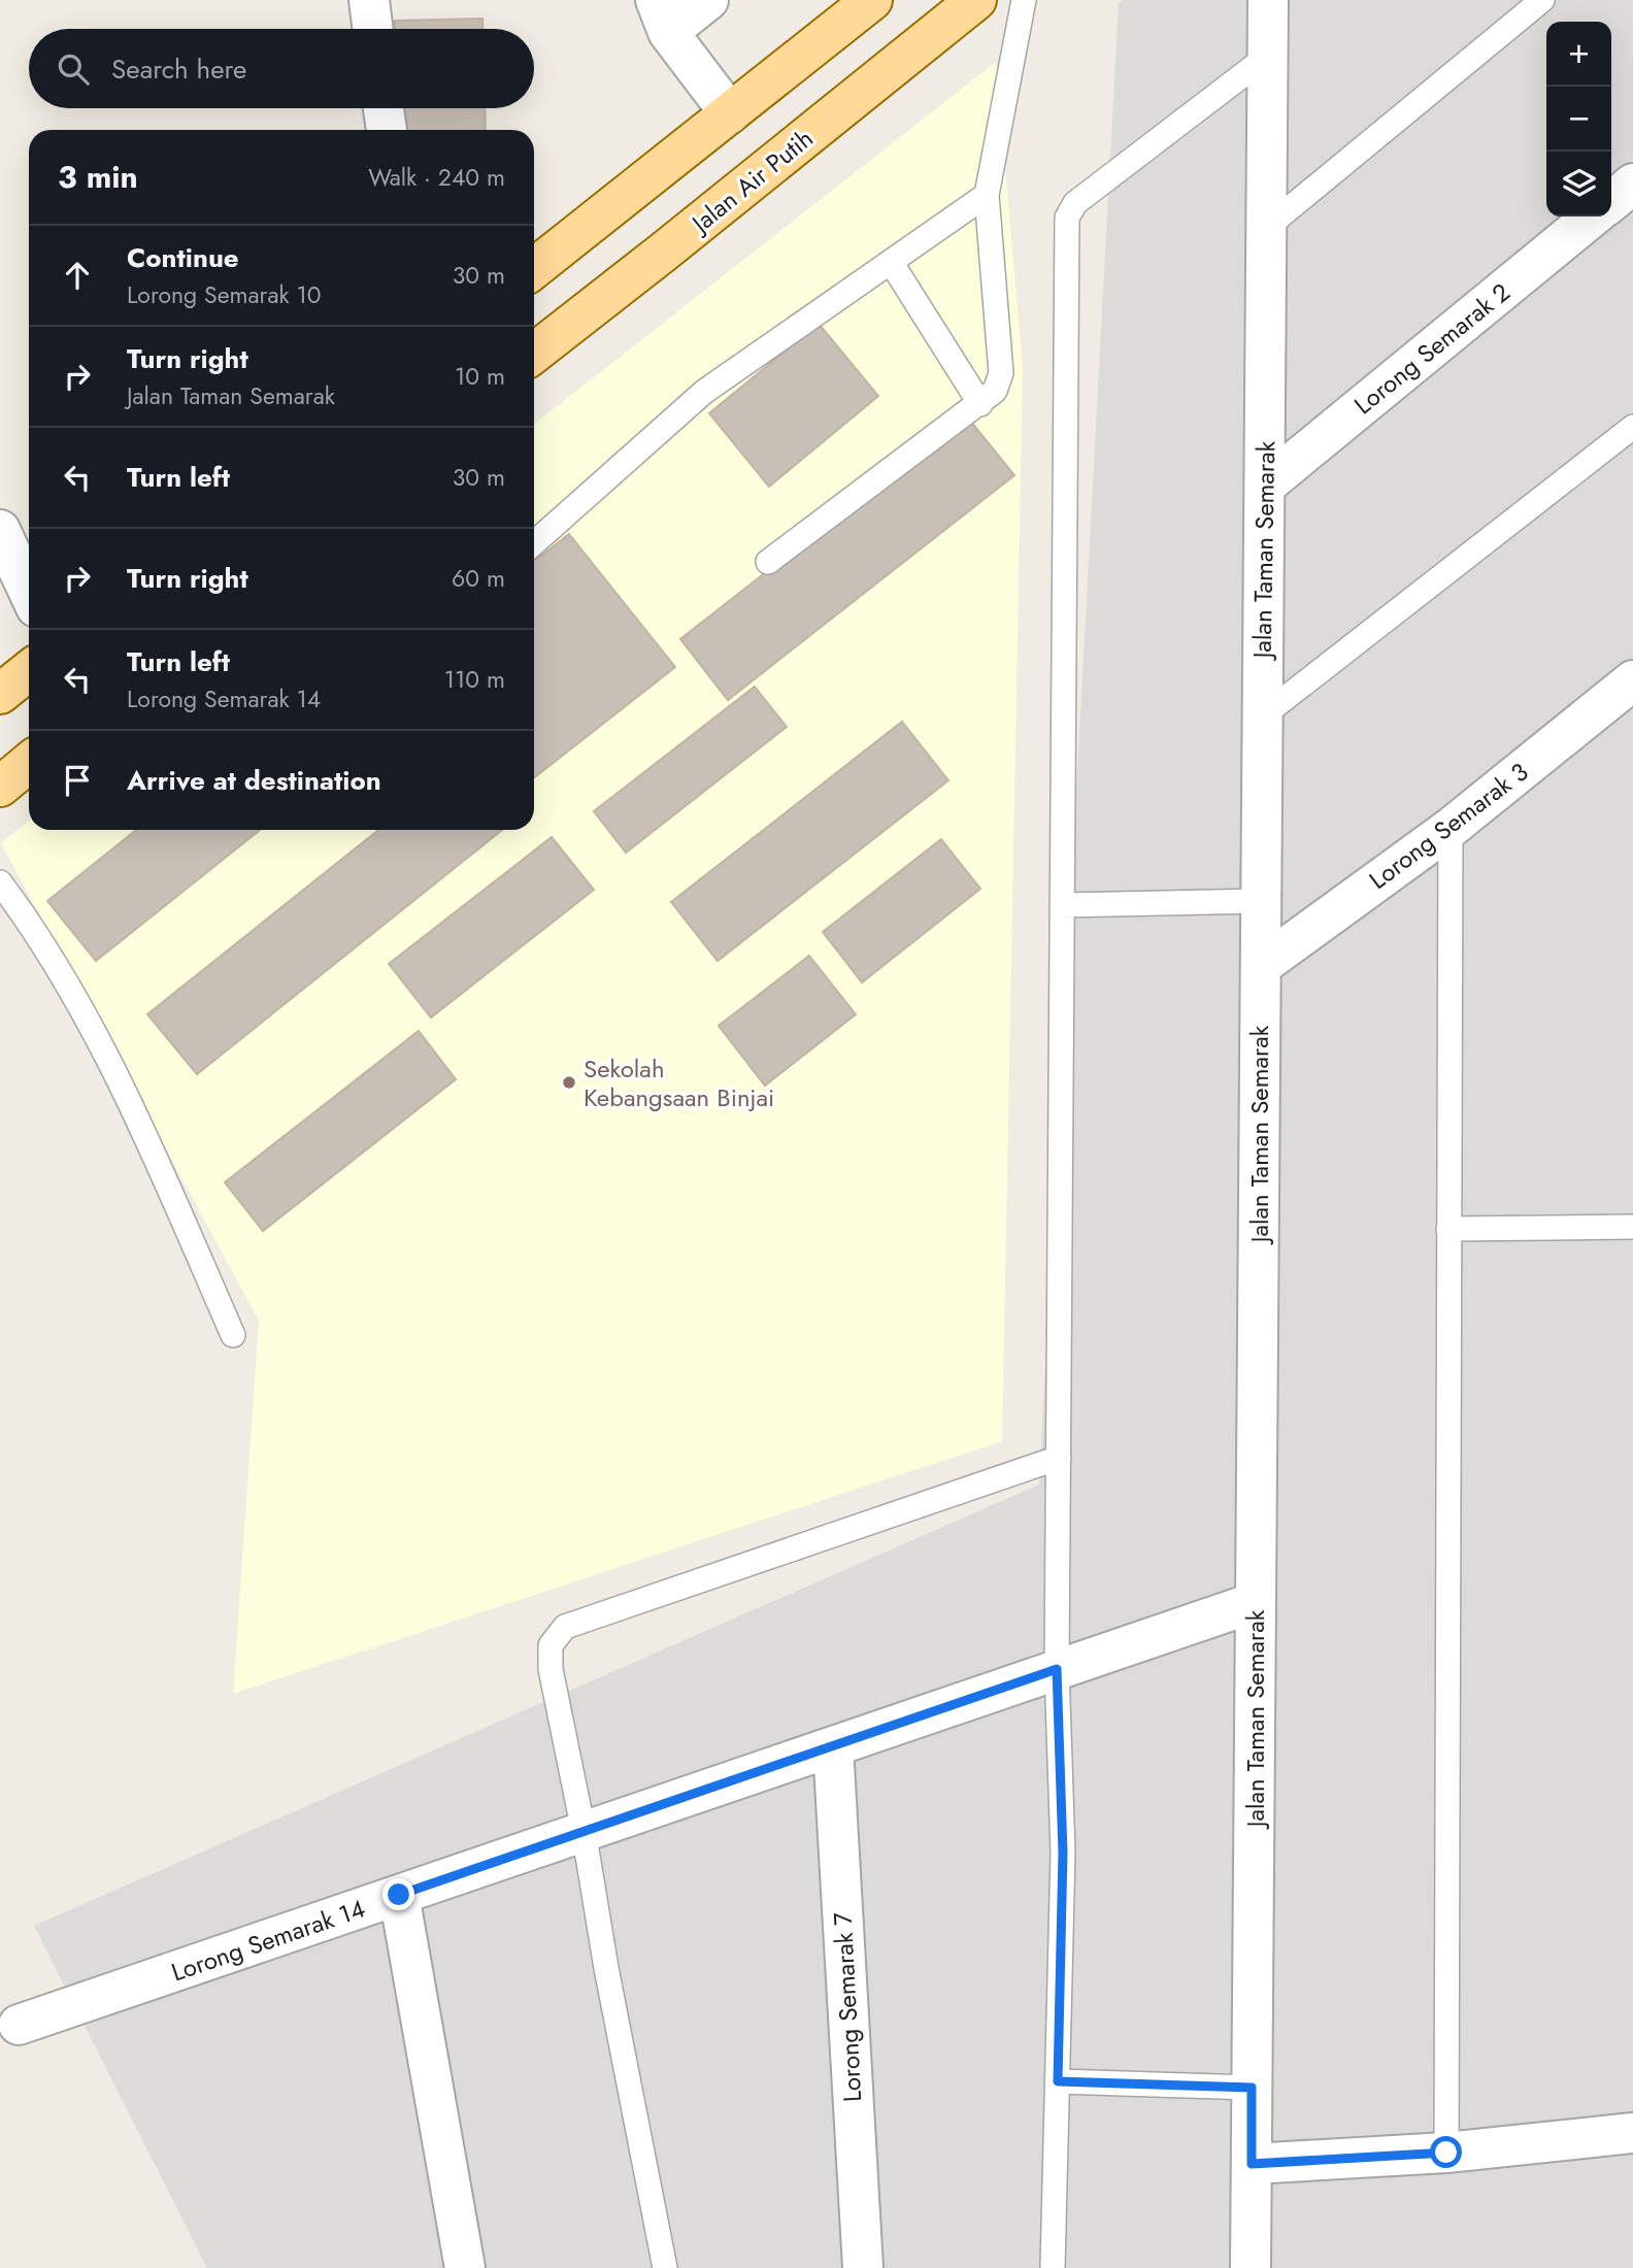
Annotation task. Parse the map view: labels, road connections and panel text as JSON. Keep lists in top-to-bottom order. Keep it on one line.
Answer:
{"streets":{"main road":["Jalan Air Putih"],"street":["Lorong Semarak 2","Jalan Taman Semarak","Lorong Semarak 3","Lorong Semarak 14","Lorong Semarak 7"]},"crossings":[["Lorong Semarak 2","Jalan Taman Semarak"],["Jalan Taman Semarak","Lorong Semarak 3"],["Jalan Taman Semarak","Lorong Semarak 14"],["Lorong Semarak 14","Lorong Semarak 7"]],"places":["Sekolah Kebangsaan Binjai"],"page":{"map_buttons":["+","−"],"search":"Search here","heading":["3 min","Walk · 240 m"],"list":[["Continue","Lorong Semarak 10","30 m"],["Turn right","Jalan Taman Semarak","10 m"],["Turn left","30 m"],["Turn right","60 m"],["Turn left","Lorong Semarak 14","110 m"],"Arrive at destination"]}}
